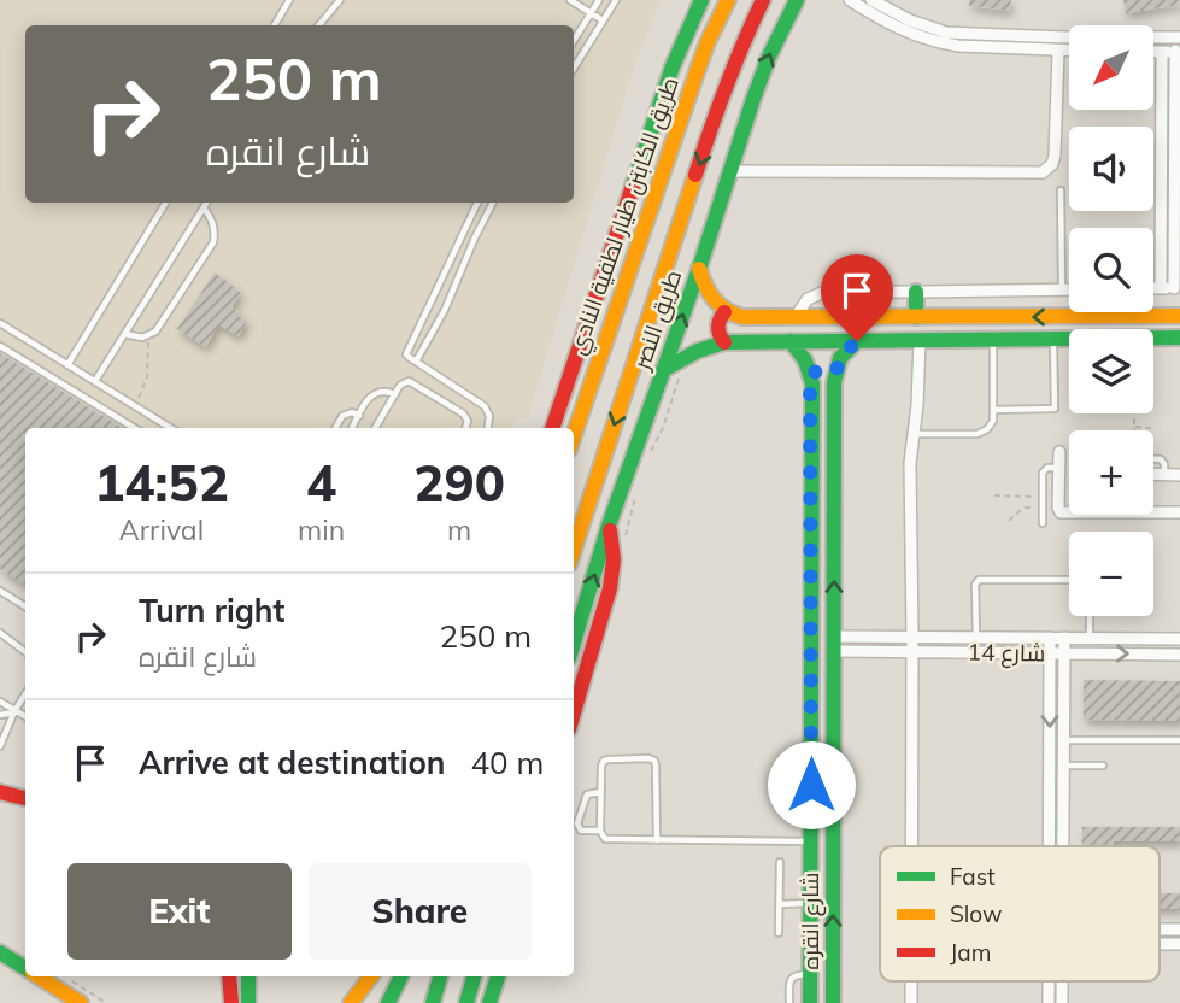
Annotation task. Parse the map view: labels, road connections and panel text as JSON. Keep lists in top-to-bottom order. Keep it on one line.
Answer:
{"streets":{"main road":["طريق الكابتن طيار لطفية النادي","طريق النصر","شارع انقره"],"street":["شارع 14"]},"crossings":[["شارع 14","شارع انقره"]],"legend":["Fast","Slow","Jam"],"north":"bottom left","page":{"map_buttons":["+","−"],"turn":["250 m","شارع انقره"],"eta":["14:52","Arrival","4","min","290","m"],"list":[{"name":"Turn right","note":"شارع انقره","value":"250 m"},{"name":"Arrive at destination","value":"40 m"}],"buttons":["Exit","Share"]}}
